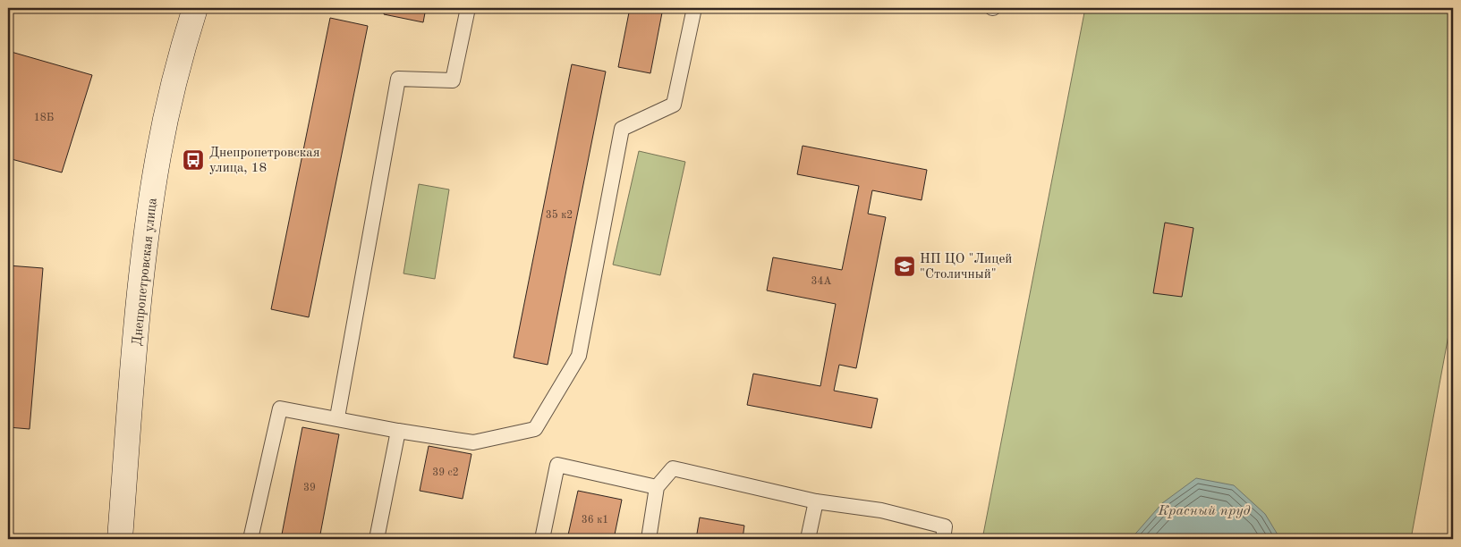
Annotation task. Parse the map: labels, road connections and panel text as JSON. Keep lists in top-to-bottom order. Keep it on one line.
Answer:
{"streets":{"street":["Днепропетровская улица"]},"water":["Красный пруд"],"places":{"bus stop":["Днепропетровская улица, 18"],"school or university":["НП ЦО \"Лицей \"Столичный\""]},"house_numbers":["18Б","35 к2","34А","39 с2","39","36 к1"]}
